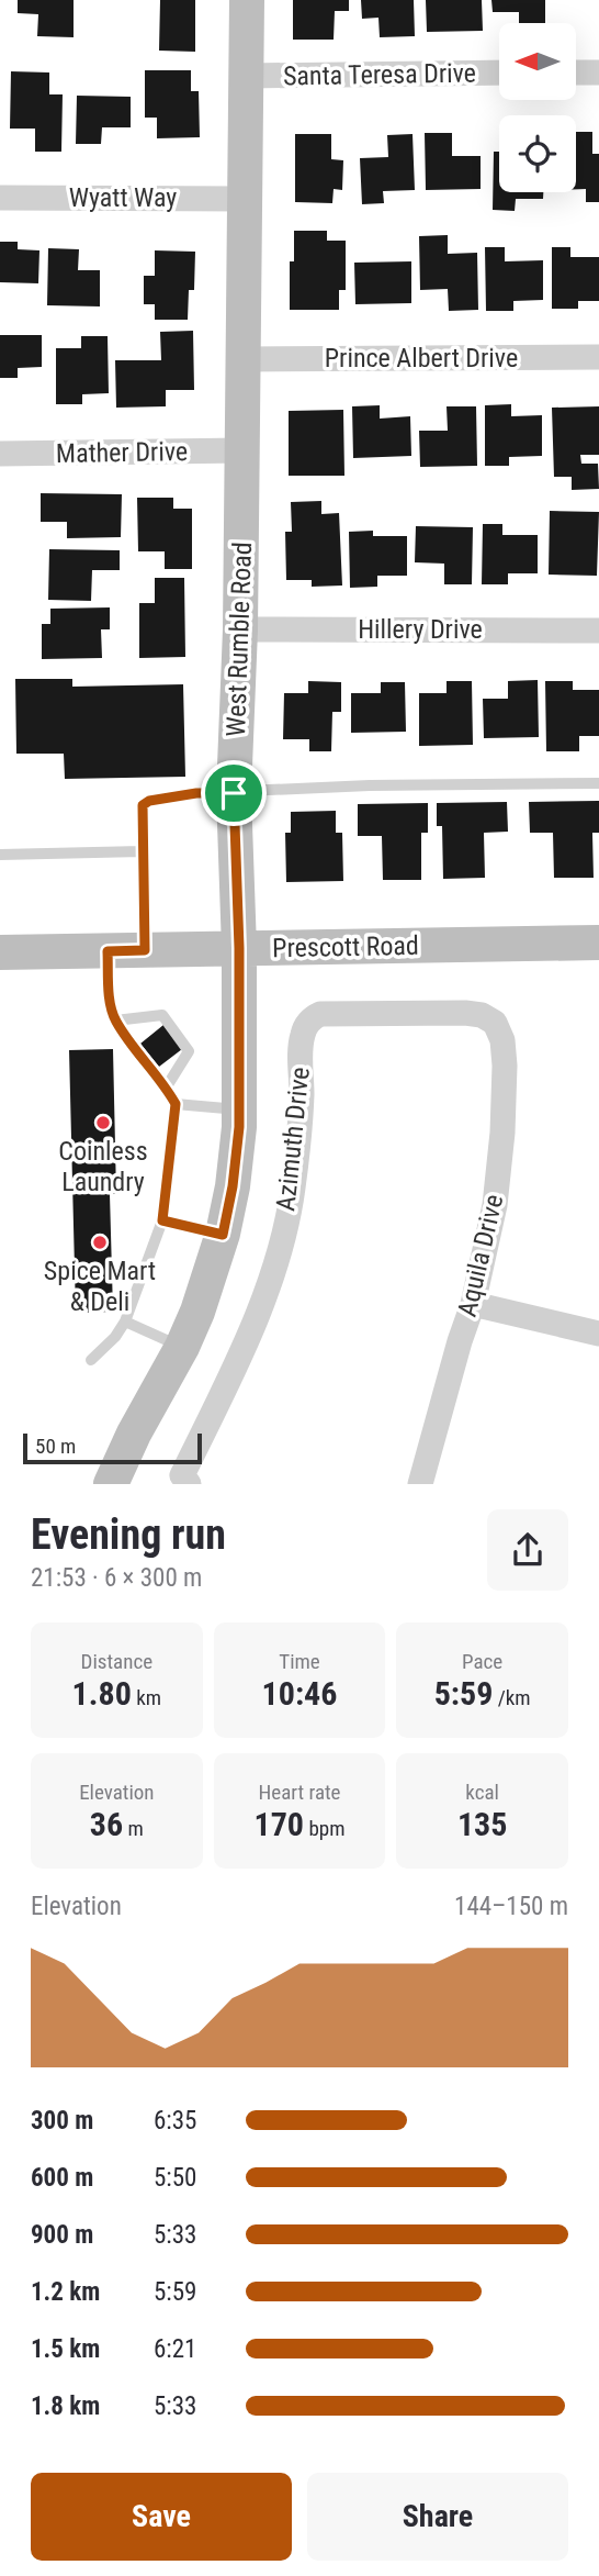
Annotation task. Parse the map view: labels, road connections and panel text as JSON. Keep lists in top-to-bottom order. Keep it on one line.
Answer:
{"streets":{"street":["Santa Teresa Drive","Wyatt Way","Prince Albert Drive","Mather Drive","Hillery Drive","West Rumble Road","Prescott Road","Azimuth Drive","Aquila Drive"]},"crossings":[["Santa Teresa Drive","West Rumble Road"],["Wyatt Way","West Rumble Road"],["Prince Albert Drive","West Rumble Road"],["Mather Drive","West Rumble Road"],["Hillery Drive","West Rumble Road"],["West Rumble Road","Prescott Road"],["Azimuth Drive","Aquila Drive"]],"places":["Coinless Laundry","Spice Mart & Deli"],"scale_bar":"50 m","north":"left","page":{"scale":"50 m","heading":["Evening run","21:53 · 6 × 300 m"],"stats":[["Distance","1.80 km"],["Time","10:46"],["Pace","5:59 /km"],["Elevation","36 m"],["Heart rate","170 bpm"],["kcal","135"]],"chart":["Elevation","144–150 m"],"list":[{"name":"300 m","note":"6:35"},{"name":"600 m","note":"5:50"},{"name":"900 m","note":"5:33"},{"name":"1.2 km","note":"5:59"},{"name":"1.5 km","note":"6:21"},{"name":"1.8 km","note":"5:33"}],"buttons":["Save","Share"]}}
